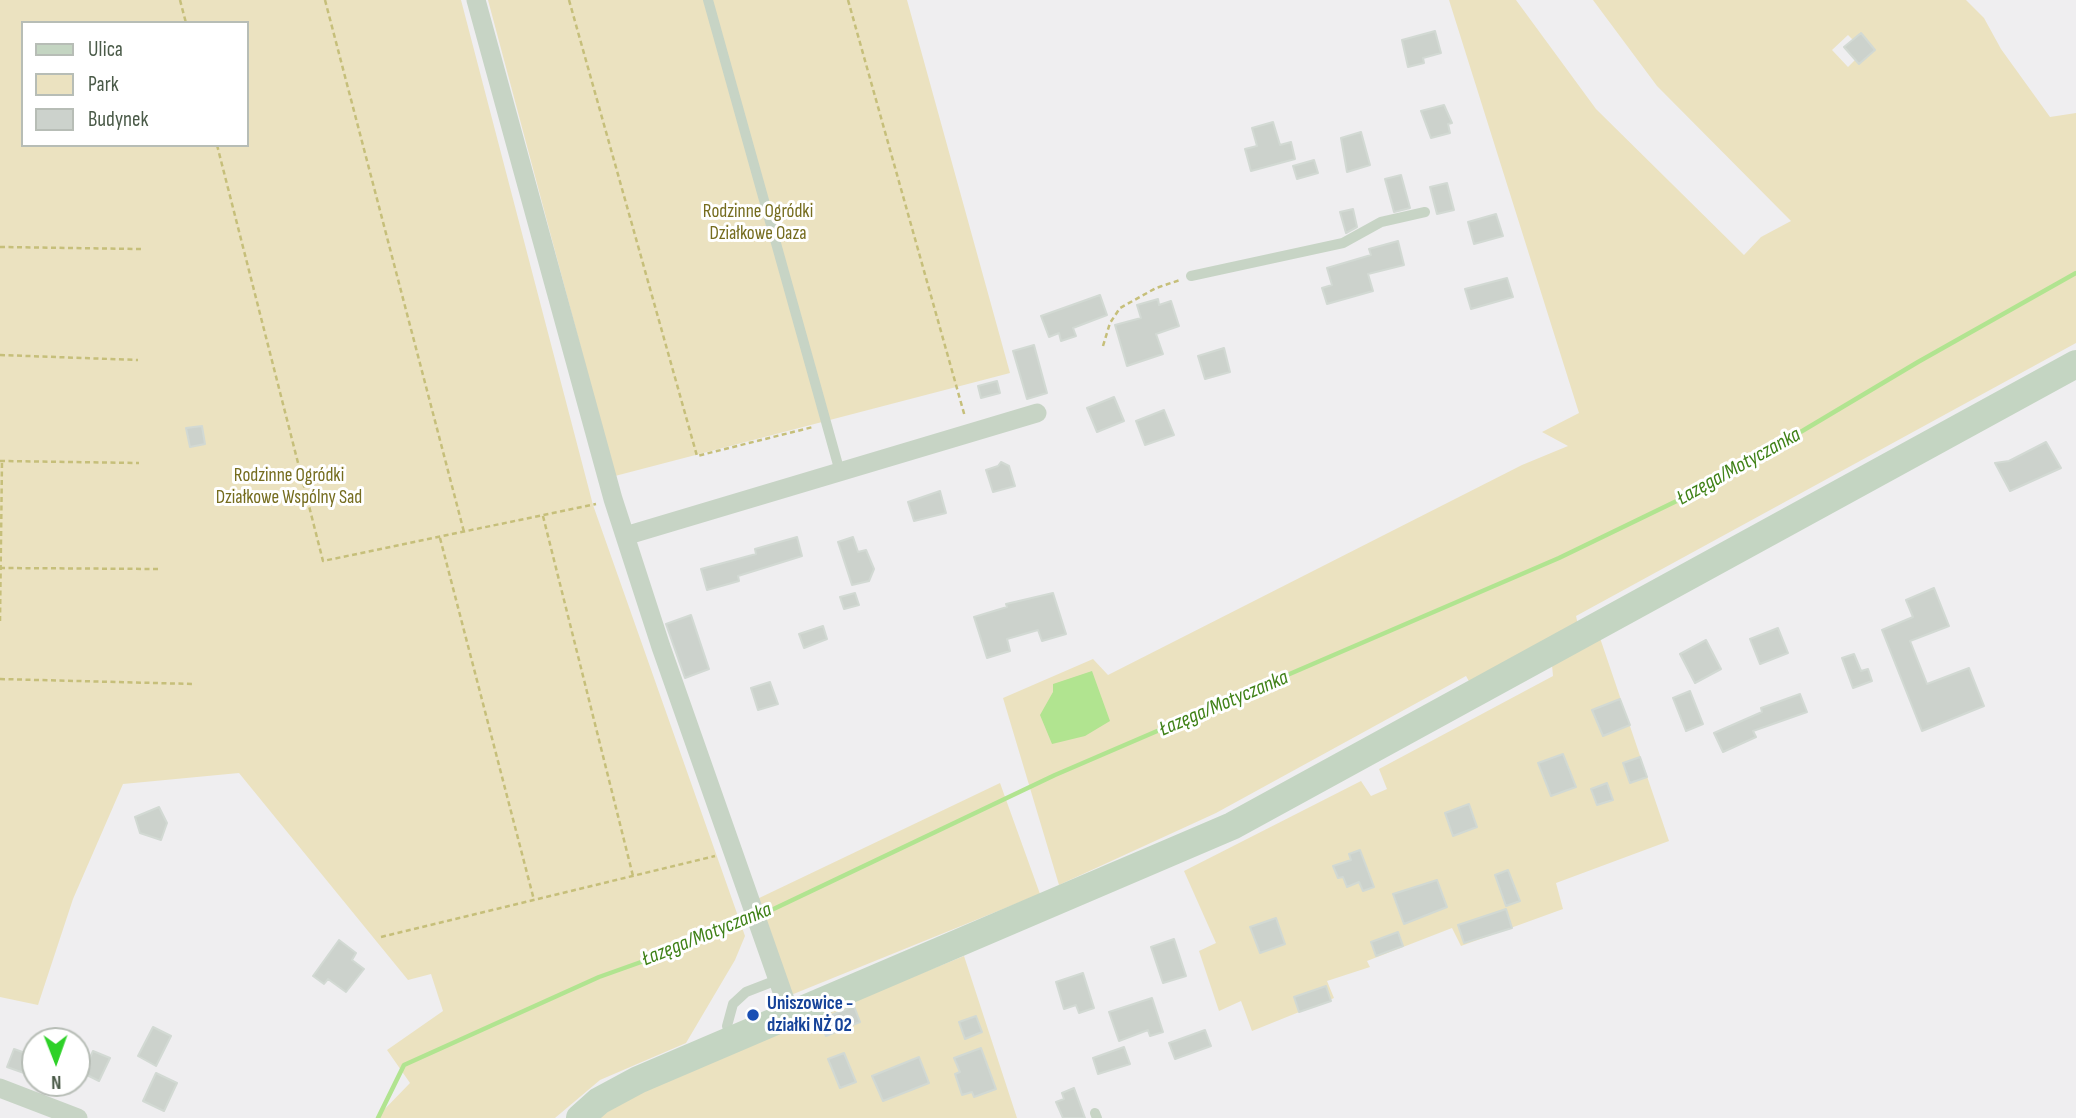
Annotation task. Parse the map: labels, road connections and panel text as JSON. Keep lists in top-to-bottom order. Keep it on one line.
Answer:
{"water":["Łazęga/Motyczanka"],"parks":["Rodzinne Ogródki Działkowe Oaza","Rodzinne Ogródki Działkowe Wspólny Sad"],"places":["Uniszowice - działki NŻ 02"],"legend":["Ulica","Park","Budynek"],"north":"bottom"}
